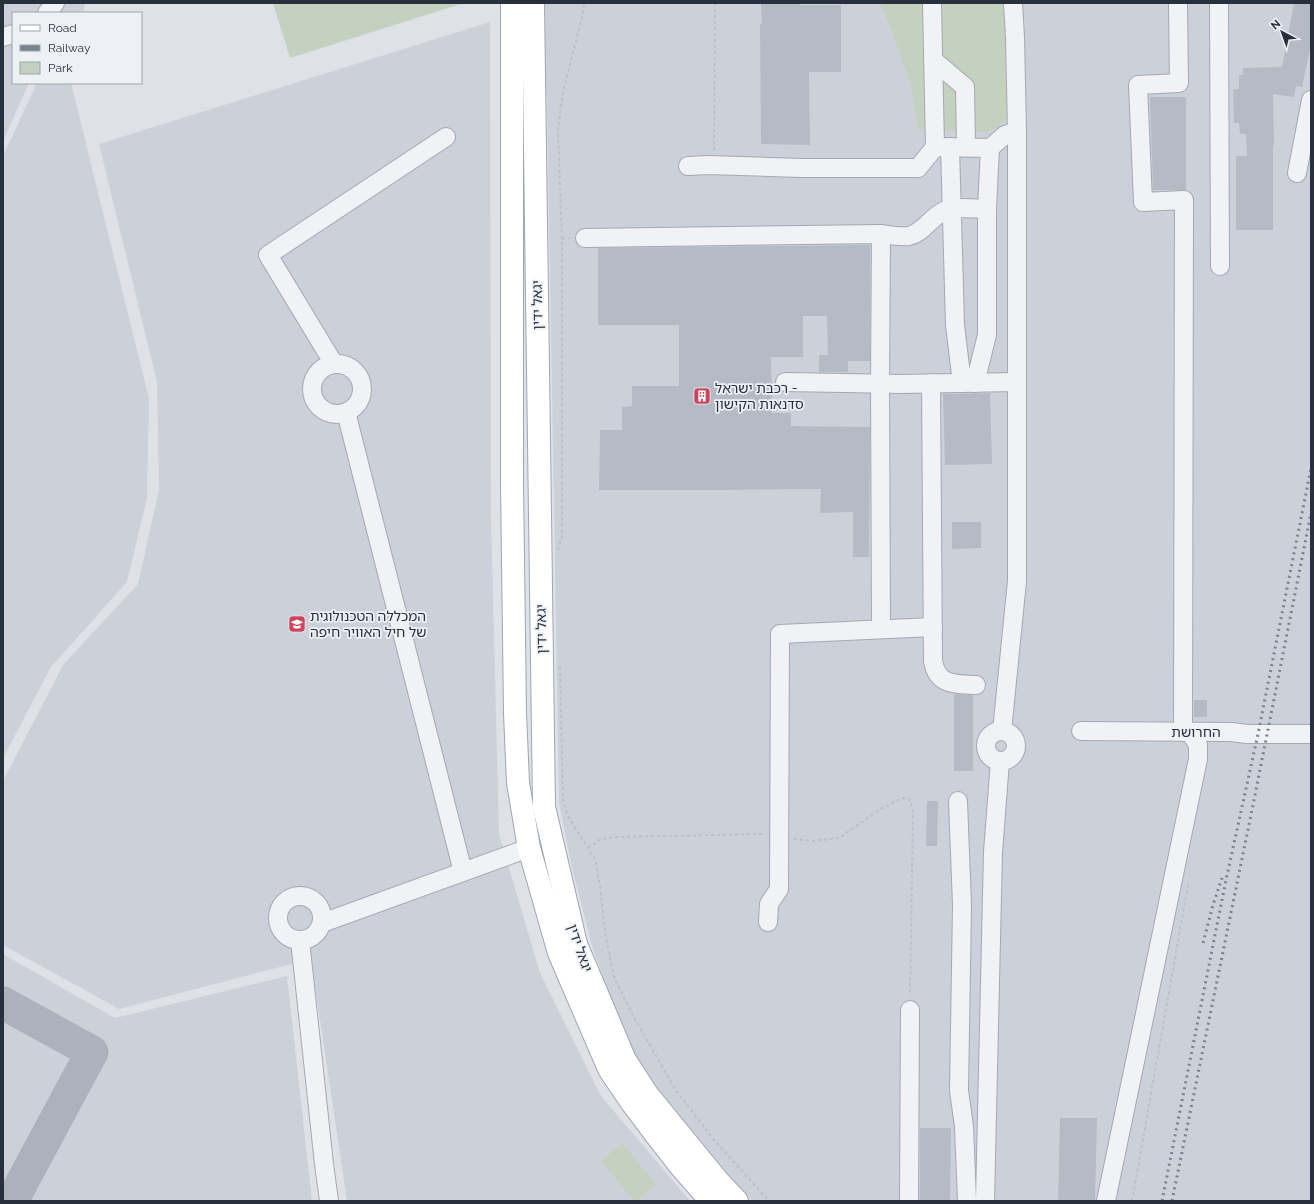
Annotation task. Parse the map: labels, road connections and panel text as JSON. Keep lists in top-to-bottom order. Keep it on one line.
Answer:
{"streets":{"main road":["יגאל ידין"],"street":["החרושת"]},"places":{"building":["רכבת ישראל - סדנאות הקישון"],"school or university":["המכללה הטכנולוגית של חיל האוויר חיפה"]},"legend":["Road","Railway","Park"],"north":"top left"}
